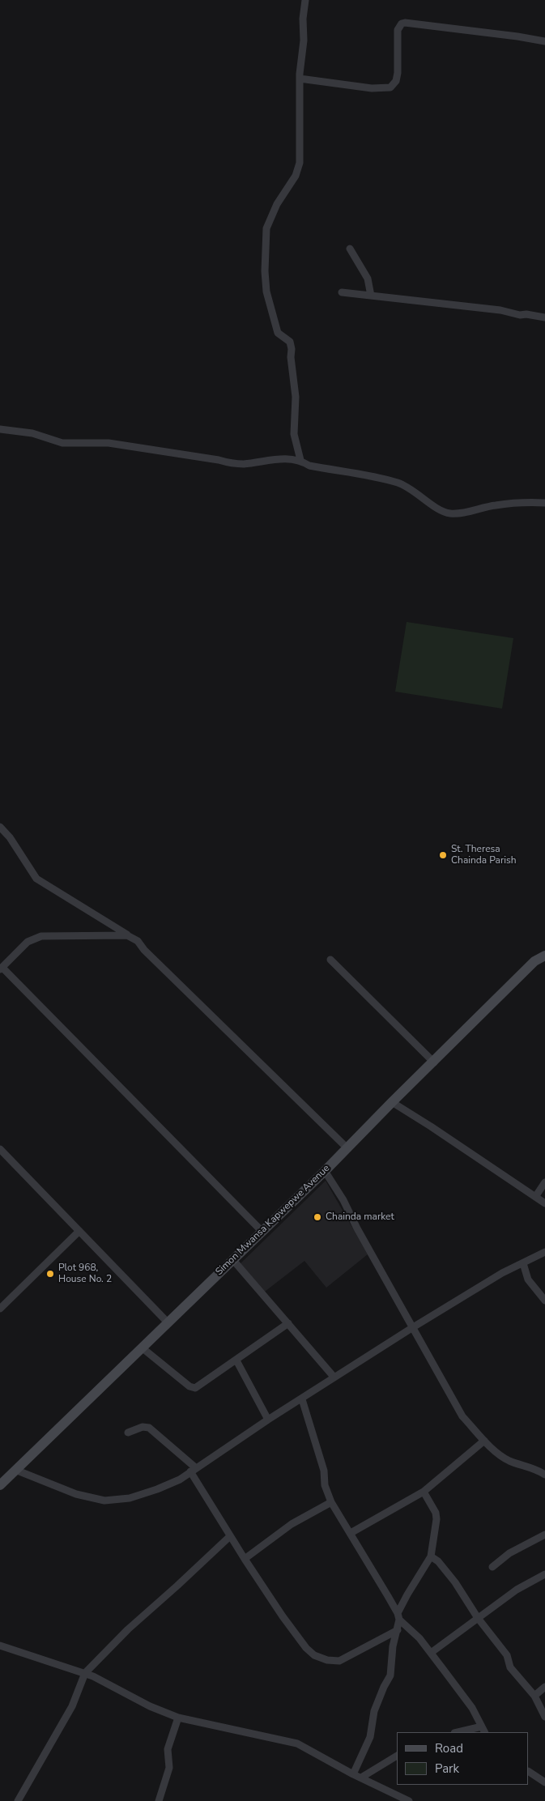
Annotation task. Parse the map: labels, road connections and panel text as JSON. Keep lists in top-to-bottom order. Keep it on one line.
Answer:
{"streets":{"main road":["Simon Mwansa Kapwepwe Avenue"]},"places":["St. Theresa Chainda Parish","Chainda market","Plot 968, House No. 2"],"legend":["Road","Park"]}
